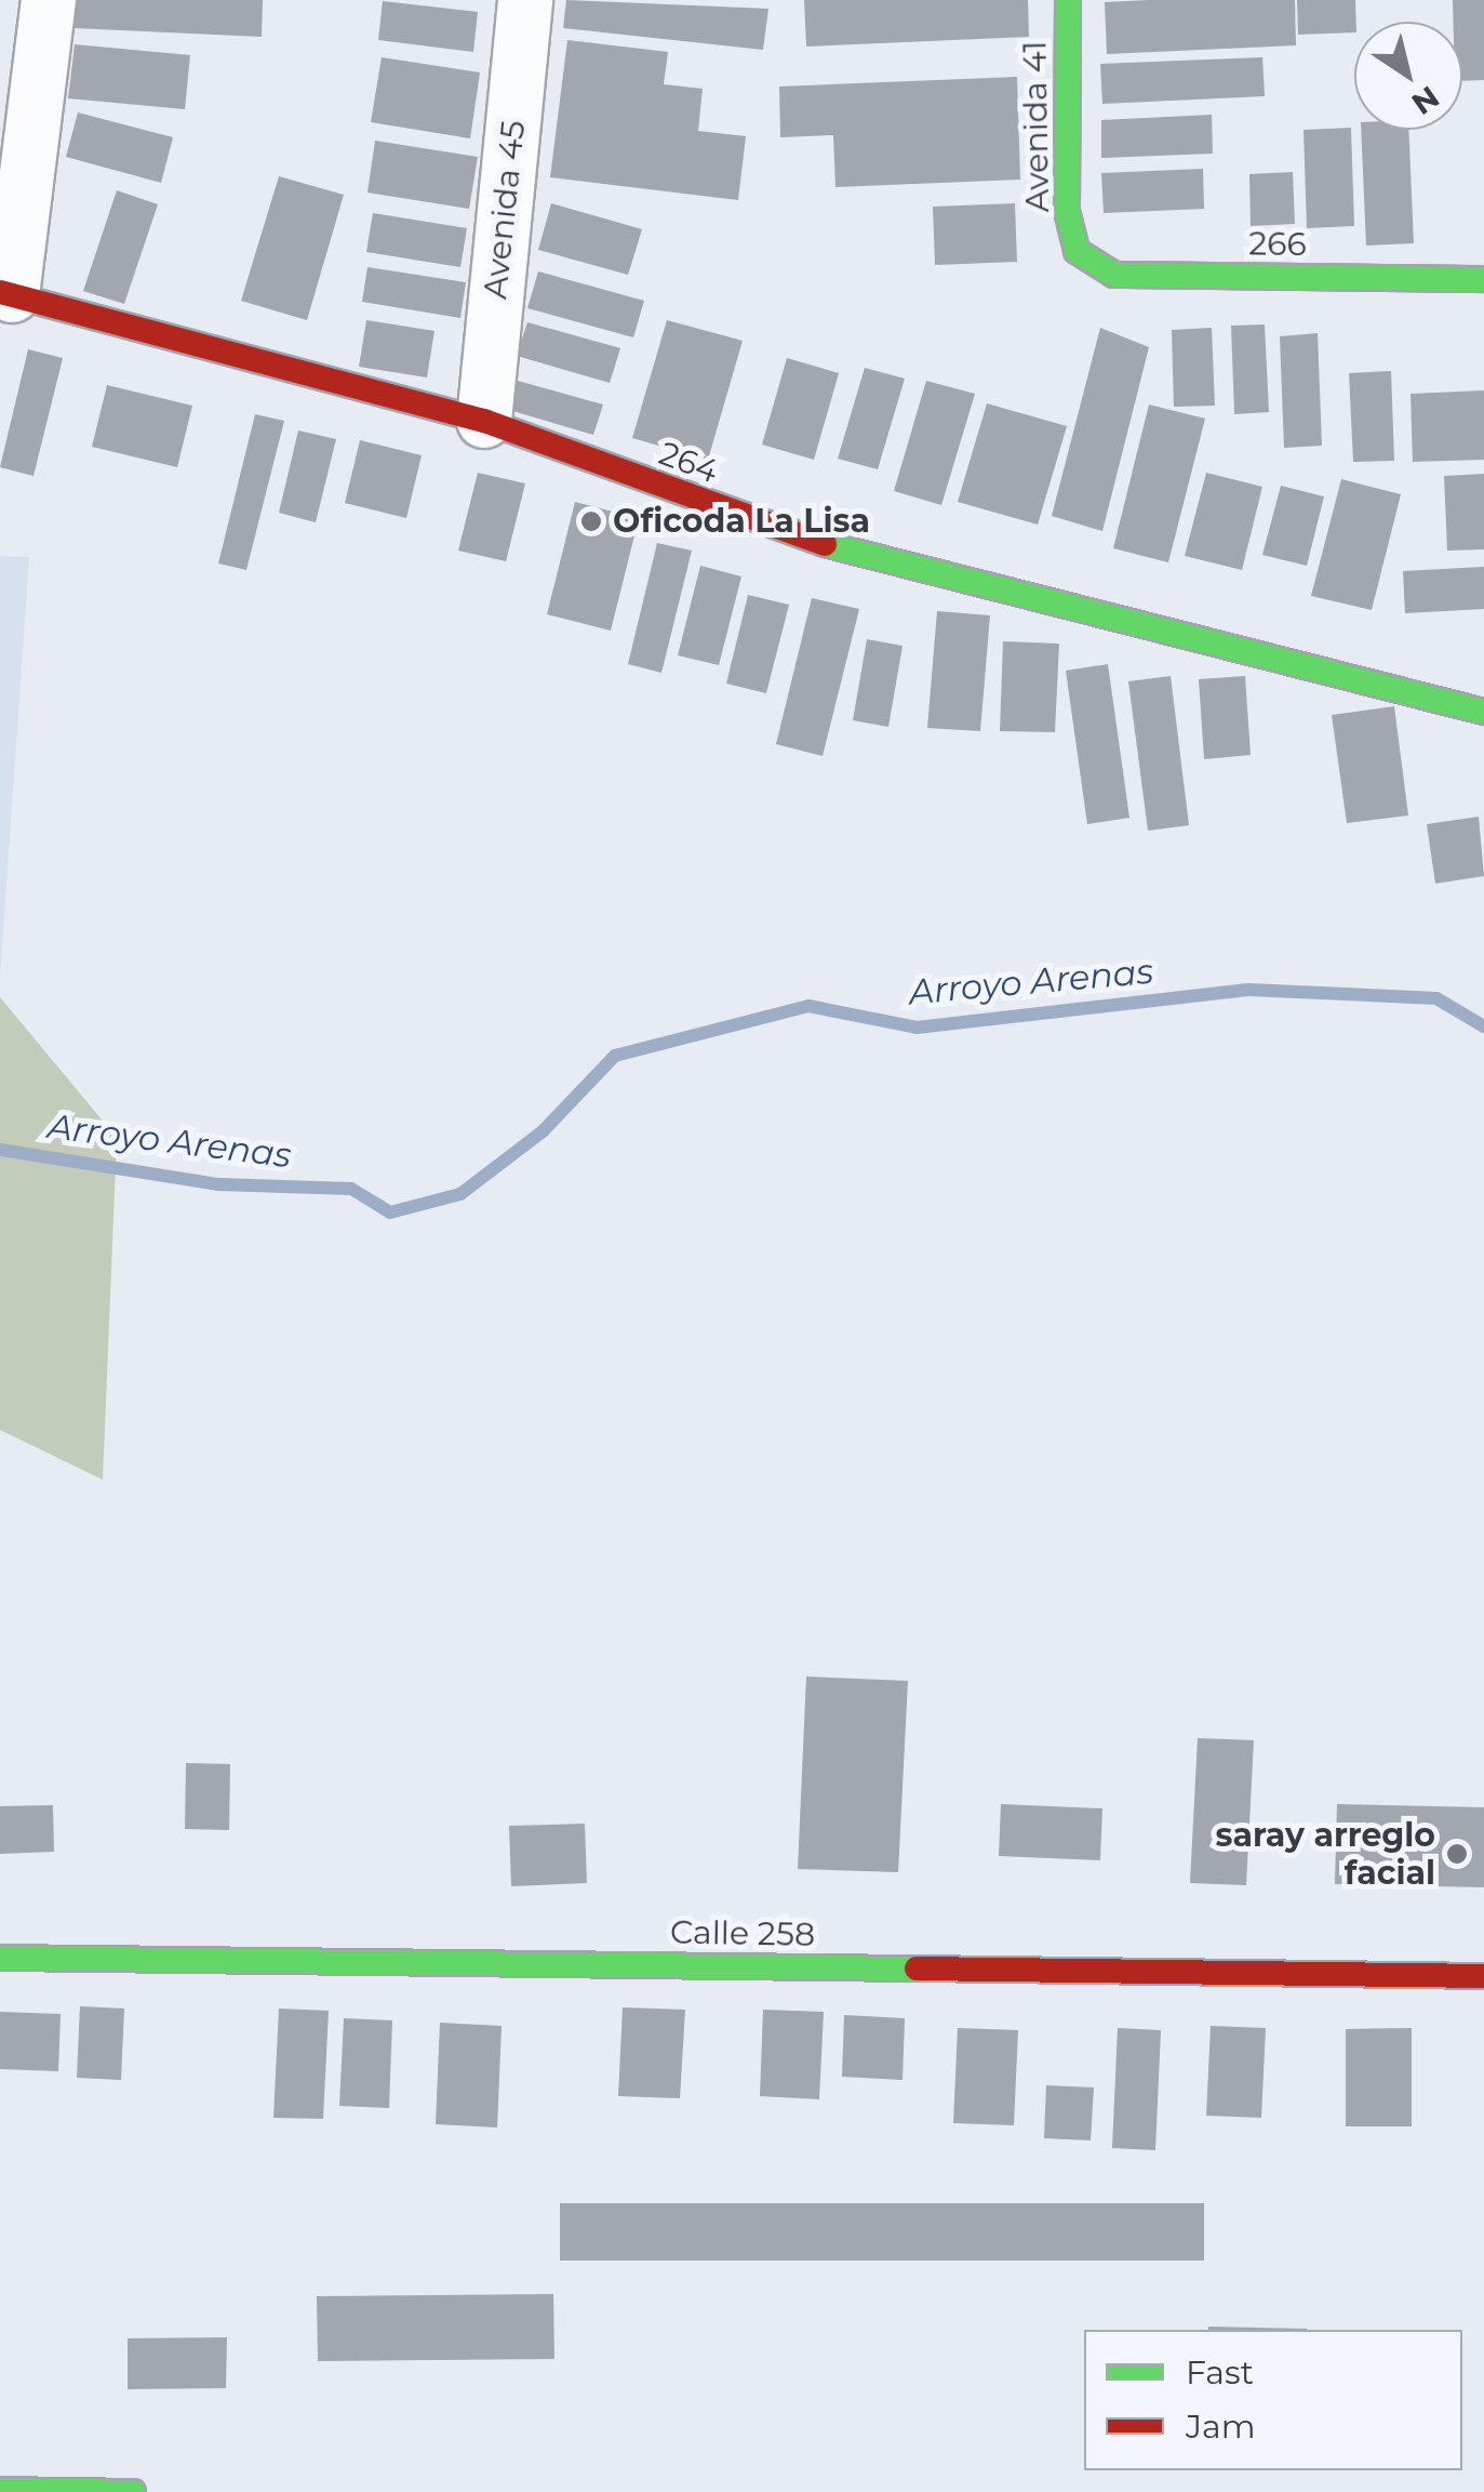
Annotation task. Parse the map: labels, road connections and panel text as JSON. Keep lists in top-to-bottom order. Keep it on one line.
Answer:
{"streets":{"street":["Avenida 41","Avenida 45","266","264","Calle 258"]},"crossings":[["Avenida 41","266"],["Avenida 45","264"]],"water":["Arroyo Arenas"],"places":["Oficoda La Lisa","saray arreglo facial"],"legend":["Fast","Jam"],"north":"bottom right"}
